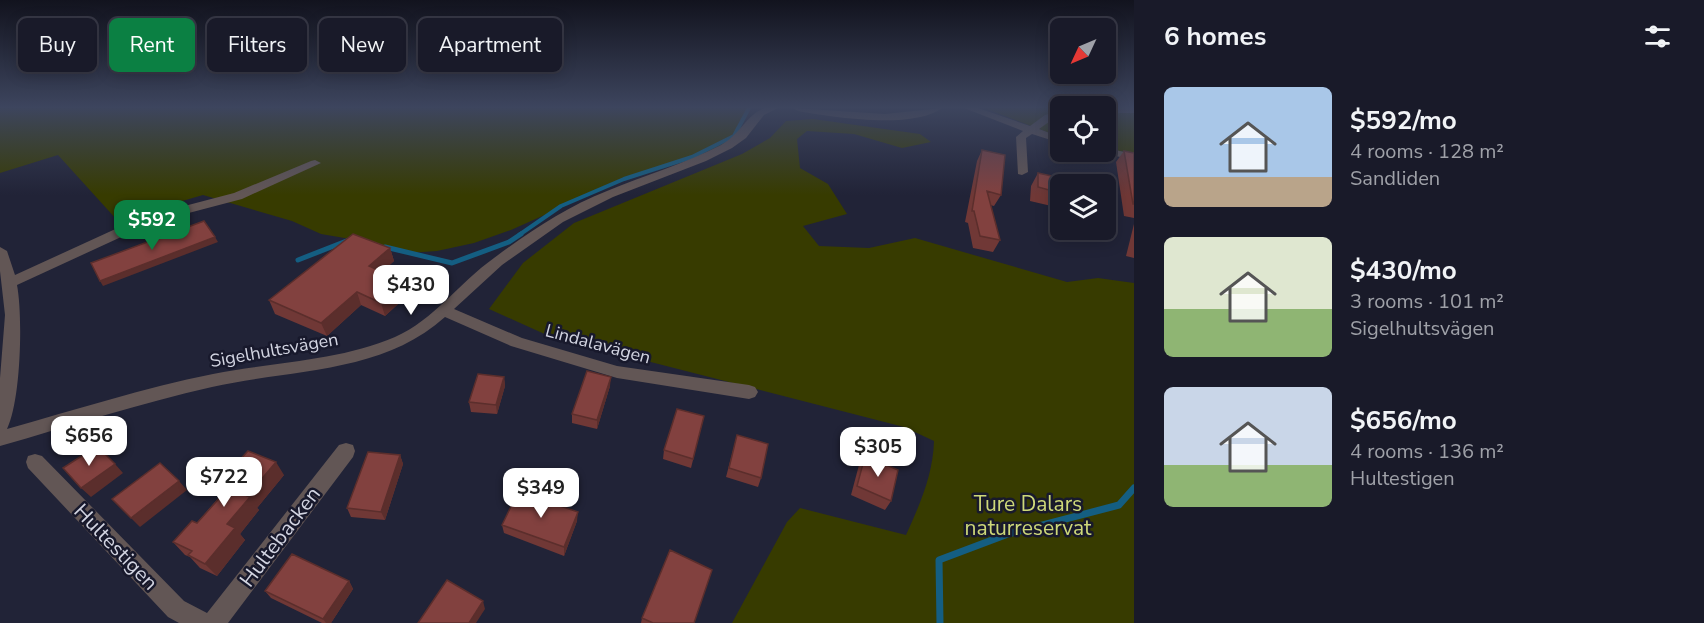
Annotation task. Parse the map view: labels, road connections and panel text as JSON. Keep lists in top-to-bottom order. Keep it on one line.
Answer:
{"streets":{"street":["Lindalavägen","Sigelhultsvägen","Hultebacken","Hultestigen"]},"crossings":[["Lindalavägen","Sigelhultsvägen"]],"parks":["Ture Dalars naturreservat"],"north":"bottom left","page":{"heading":"6 homes","chip":["Buy","Rent","Filters","New","Apartment"],"list":[{"name":"$592/mo","note":"4 rooms · 128 m² · Sandliden"},{"name":"$430/mo","note":"3 rooms · 101 m² · Sigelhultsvägen"},{"name":"$656/mo","note":"4 rooms · 136 m² · Hultestigen"}],"price":["$592","$430","$656","$305","$722","$349"]}}
